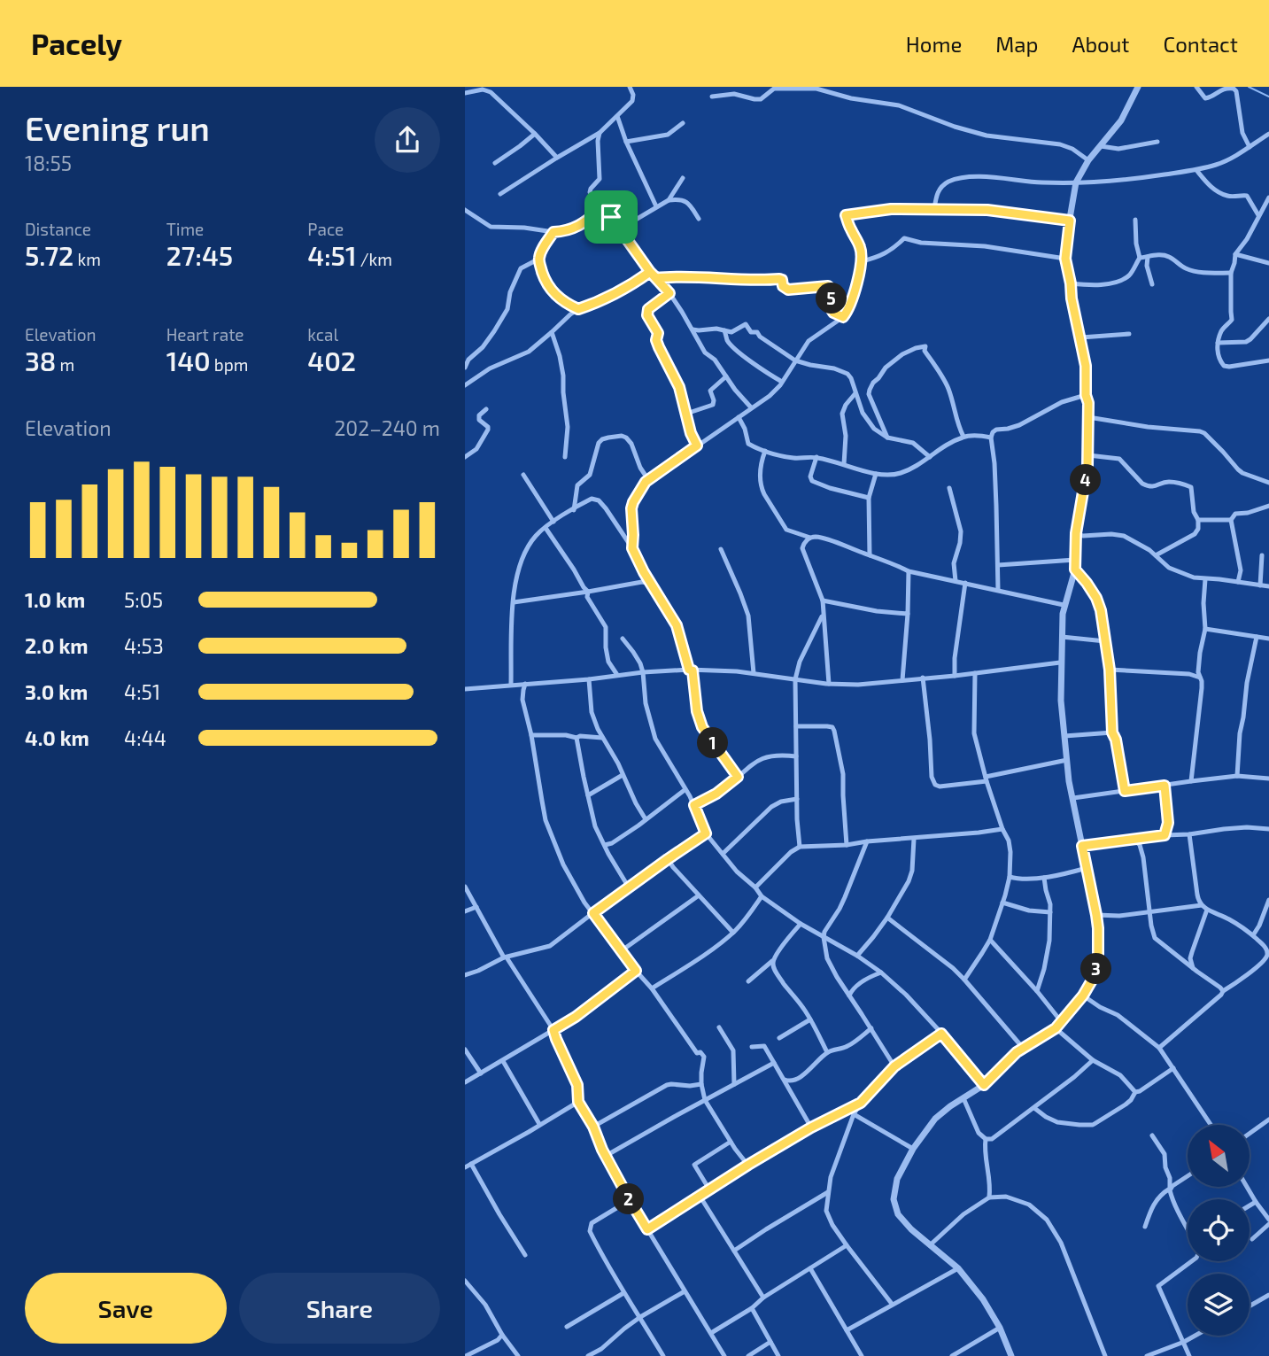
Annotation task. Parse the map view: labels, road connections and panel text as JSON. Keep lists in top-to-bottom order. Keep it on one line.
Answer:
{"north":"top left","page":{"header":"Pacely","nav":["Home","Map","About","Contact"],"heading":["Evening run","18:55"],"stats":[["Distance","5.72 km"],["Time","27:45"],["Pace","4:51 /km"],["Elevation","38 m"],["Heart rate","140 bpm"],["kcal","402"]],"pins":["5","4","1","3","2"],"chart":["Elevation","202–240 m"],"list":[{"name":"1.0 km","note":"5:05"},{"name":"2.0 km","note":"4:53"},{"name":"3.0 km","note":"4:51"},{"name":"4.0 km","note":"4:44"}],"buttons":["Save","Share"]}}
